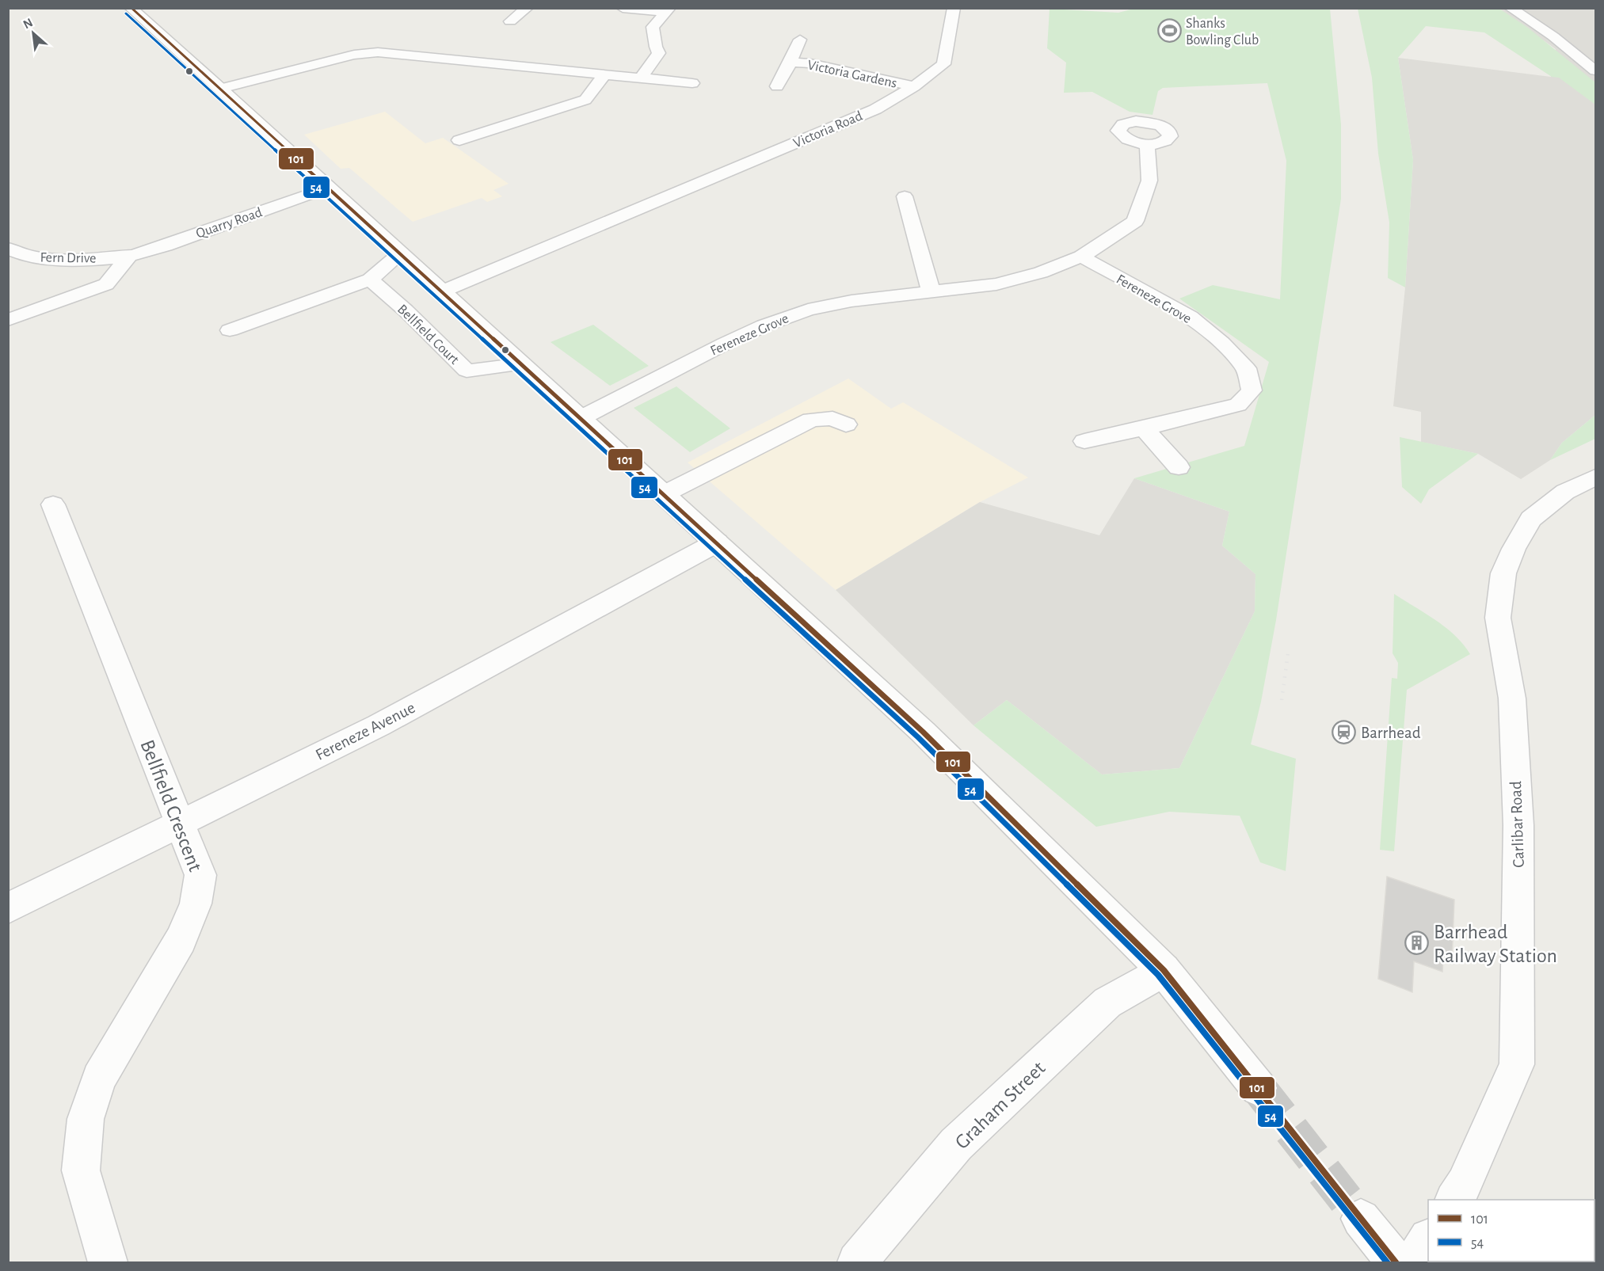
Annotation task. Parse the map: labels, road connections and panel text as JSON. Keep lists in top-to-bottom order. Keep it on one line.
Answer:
{"streets":{"street":["Victoria Gardens","Victoria Road","Quarry Road","Fern Drive","Fereneze Grove","Bellfield Court","Fereneze Avenue","Bellfield Crescent","Carlibar Road","Graham Street"]},"crossings":[["Victoria Gardens","Victoria Road"],["Quarry Road","Fern Drive"],["Fereneze Avenue","Bellfield Crescent"]],"places":{"sports":["Shanks Bowling Club"],"station":["Barrhead"],"building":["Barrhead Railway Station"]},"lines":["transit line 101","transit line 54"],"legend":["101","54"],"north":"top left"}
